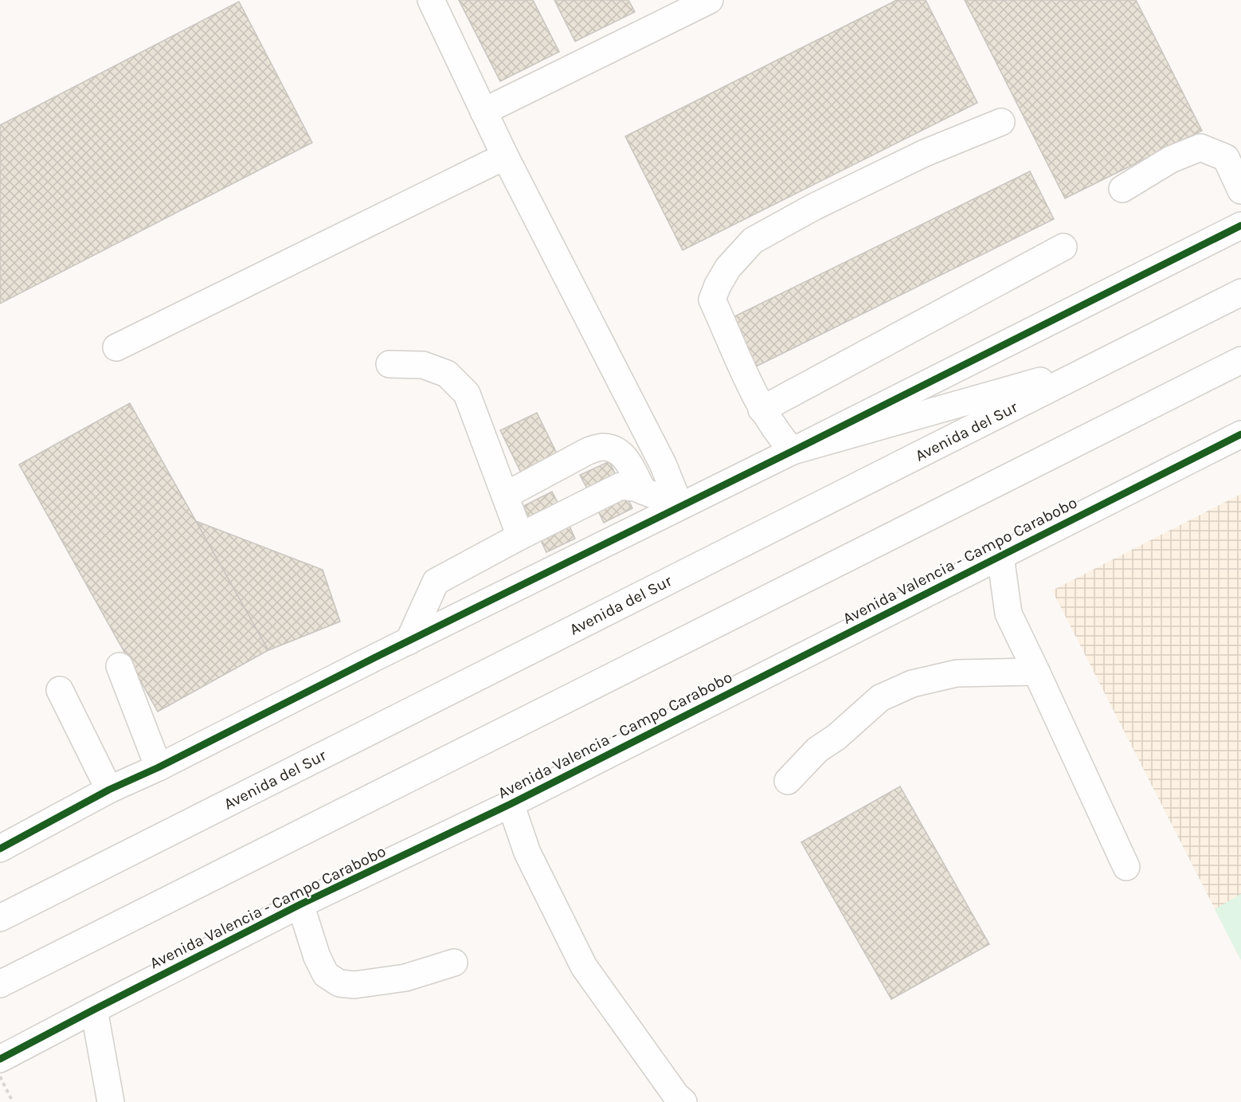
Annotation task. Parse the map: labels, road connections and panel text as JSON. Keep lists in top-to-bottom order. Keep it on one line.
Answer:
{"streets":{"main road":["Avenida del Sur","Avenida Valencia - Campo Carabobo"]}}
